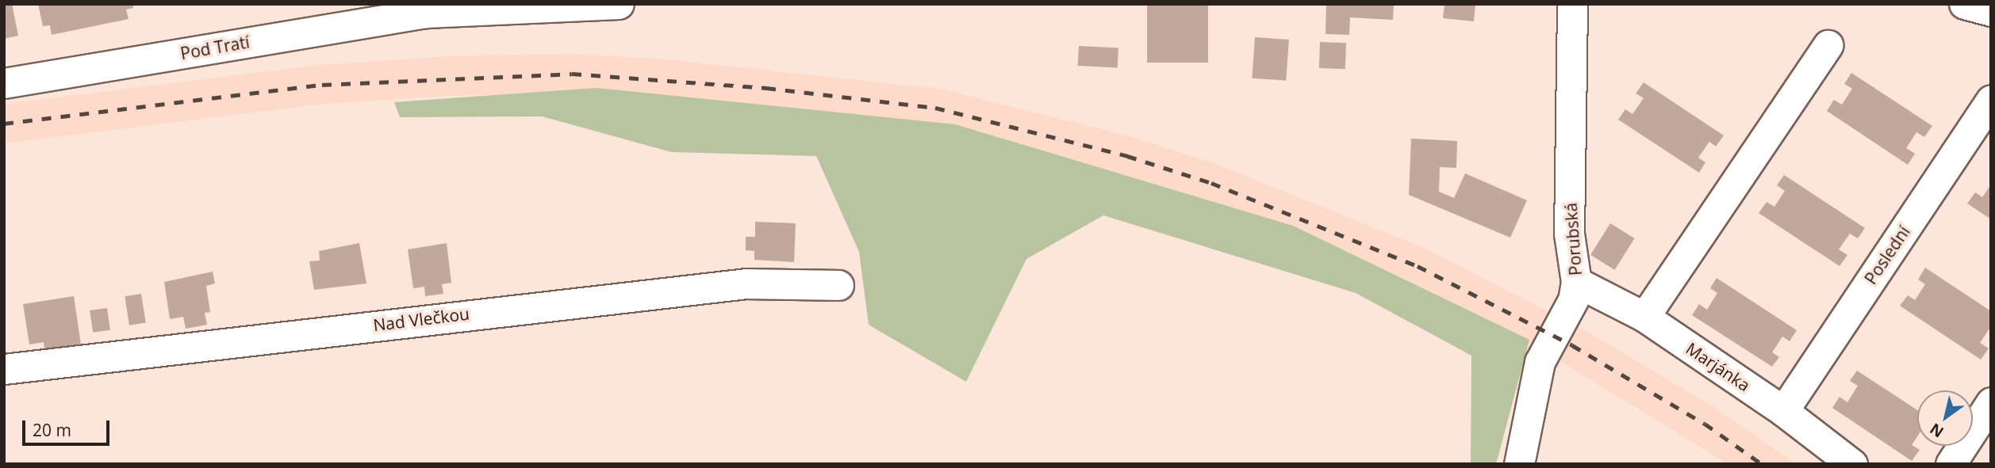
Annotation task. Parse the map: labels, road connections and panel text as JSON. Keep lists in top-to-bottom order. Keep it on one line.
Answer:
{"streets":{"street":["Pod Tratí","Porubská","Poslední","Nad Vlečkou","Marjánka"]},"crossings":[["Porubská","Marjánka"],["Poslední","Marjánka"]],"scale_bar":"20 m","north":"bottom left"}
